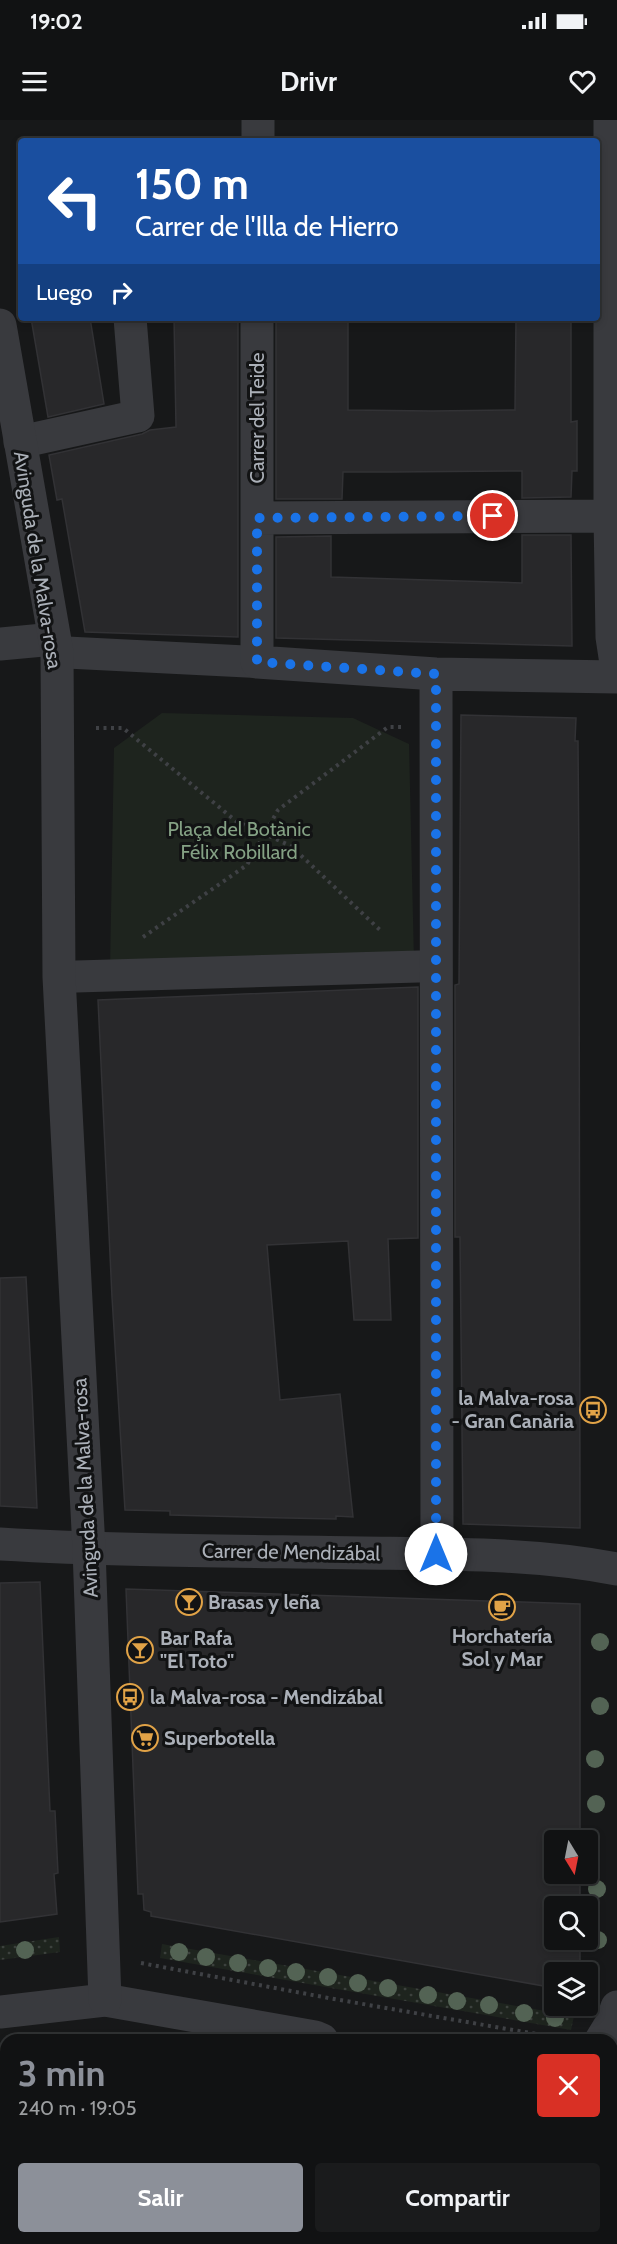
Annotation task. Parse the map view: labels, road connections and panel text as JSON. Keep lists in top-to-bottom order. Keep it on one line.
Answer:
{"streets":{"street":["Carrer del Teide","Avinguda de la Malva-rosa","Carrer de Mendizábal"]},"crossings":[["Avinguda de la Malva-rosa","Carrer de Mendizábal"]],"parks":["Plaça del Botànic Félix Robillard"],"places":{"bus stop":["la Malva-rosa - Gran Canària","la Malva-rosa - Mendizábal"],"bar":["Brasas y leña","Bar Rafa \"El Toto\""],"cafe":["Horchatería Sol y Mar"],"supermarket":["Superbotella"]},"north":"bottom","page":{"status":"19:02","header":"Drivr","turn":["150 m","Carrer de l'Illa de Hierro"],"then":"Luego","heading":["3 min","240 m · 19:05"],"buttons":["Salir","Compartir"]}}
